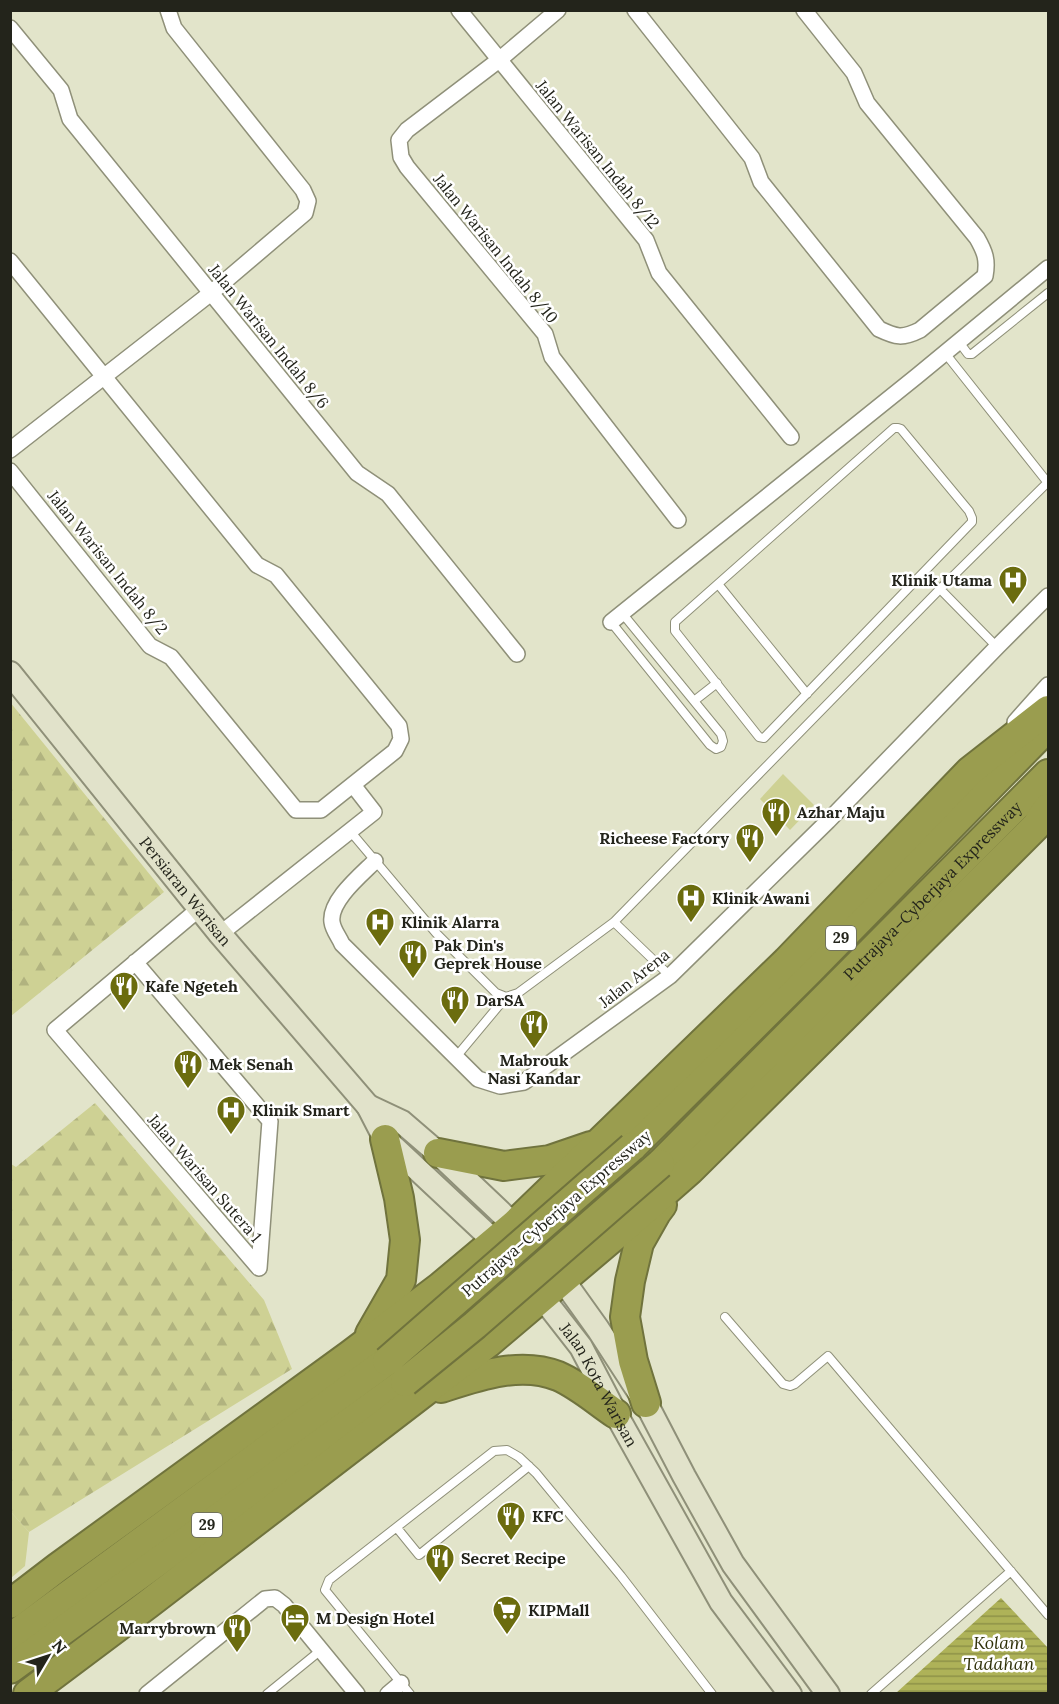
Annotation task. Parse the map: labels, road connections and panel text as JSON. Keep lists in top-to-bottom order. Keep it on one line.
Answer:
{"streets":{"highway":["Putrajaya–Cyberjaya Expressway","29"],"street":["Jalan Warisan Indah 8/12","Jalan Warisan Indah 8/10","Jalan Warisan Indah 8/6","Jalan Warisan Indah 8/2","Persiaran Warisan","Jalan Arena","Jalan Warisan Sutera 1","Jalan Kota Warisan"]},"crossings":[["Jalan Warisan Indah 8/12","Jalan Warisan Indah 8/10"],["Persiaran Warisan","Jalan Warisan Sutera 1"]],"water":["Kolam Tadahan"],"places":{"hospital":["Klinik Utama","Klinik Awani","Klinik Alarra","Klinik Smart"],"restaurant":["Azhar Maju","Richeese Factory","Pak Din's Geprek House","Kafe Ngeteh","DarSA","Mabrouk Nasi Kandar","Mek Senah","KFC","Secret Recipe","Marrybrown"],"supermarket":["KIPMall"],"hotel":["M Design Hotel"]},"north":"top right"}
